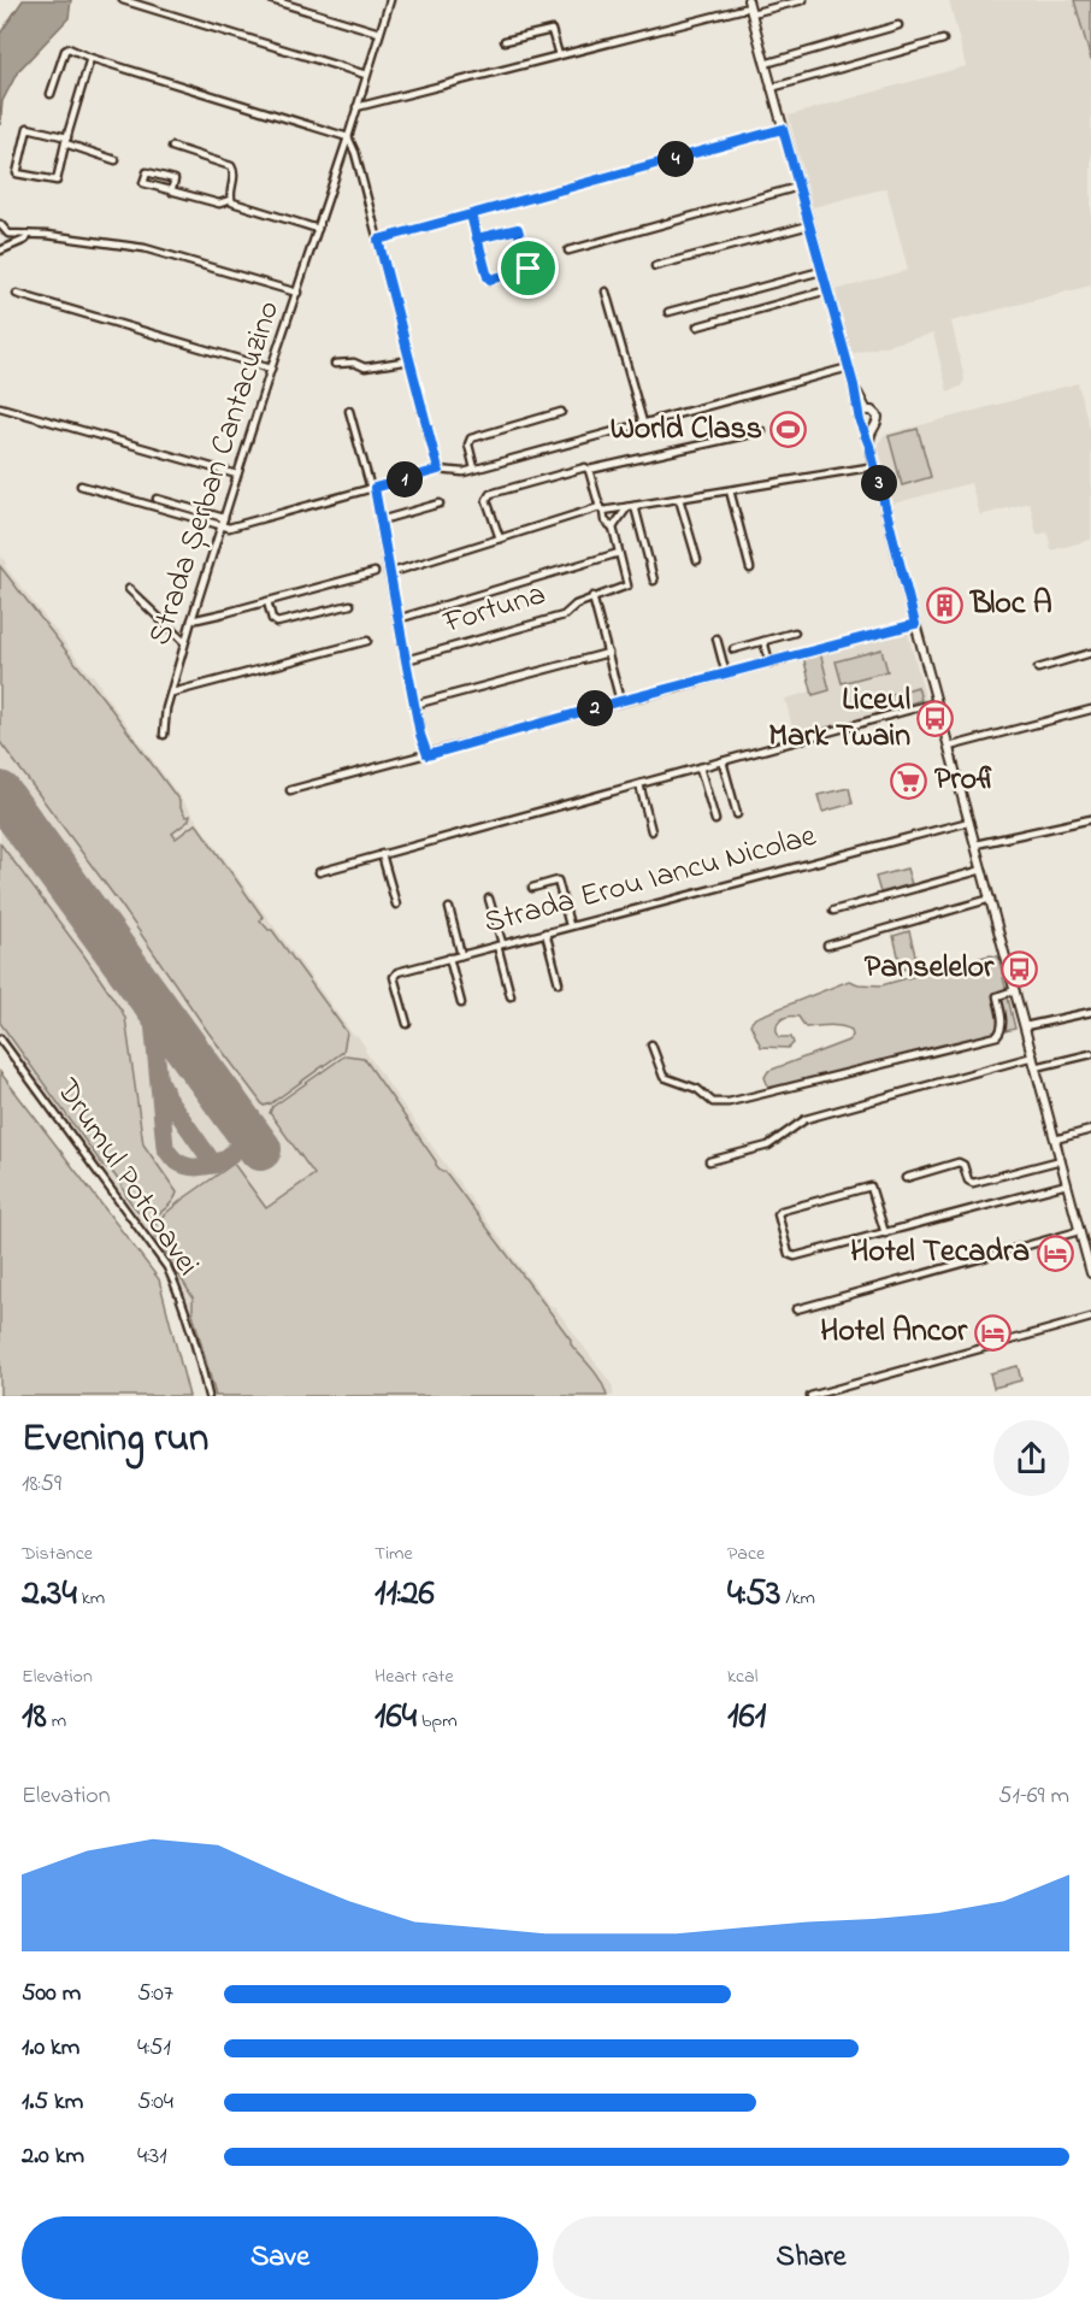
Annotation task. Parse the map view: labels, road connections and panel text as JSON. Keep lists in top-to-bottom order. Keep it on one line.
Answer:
{"streets":{"street":["Strada Șerban Cantacuzino","Fortuna","Strada Erou Iancu Nicolae","Drumul Potcoavei"]},"places":{"sports":["World Class"],"building":["Bloc A"],"bus stop":["Liceul Mark Twain","Panselelor"],"supermarket":["Profi"],"hotel":["Hotel Tecadra","Hotel Ancor"]},"page":{"pins":["4","1","3","2"],"heading":["Evening run","18:59"],"stats":[["Distance","2.34 km"],["Time","11:26"],["Pace","4:53 /km"],["Elevation","18 m"],["Heart rate","164 bpm"],["kcal","161"]],"chart":["Elevation","51–69 m"],"list":[{"name":"500 m","note":"5:07"},{"name":"1.0 km","note":"4:51"},{"name":"1.5 km","note":"5:04"},{"name":"2.0 km","note":"4:31"}],"buttons":["Save","Share"]}}
